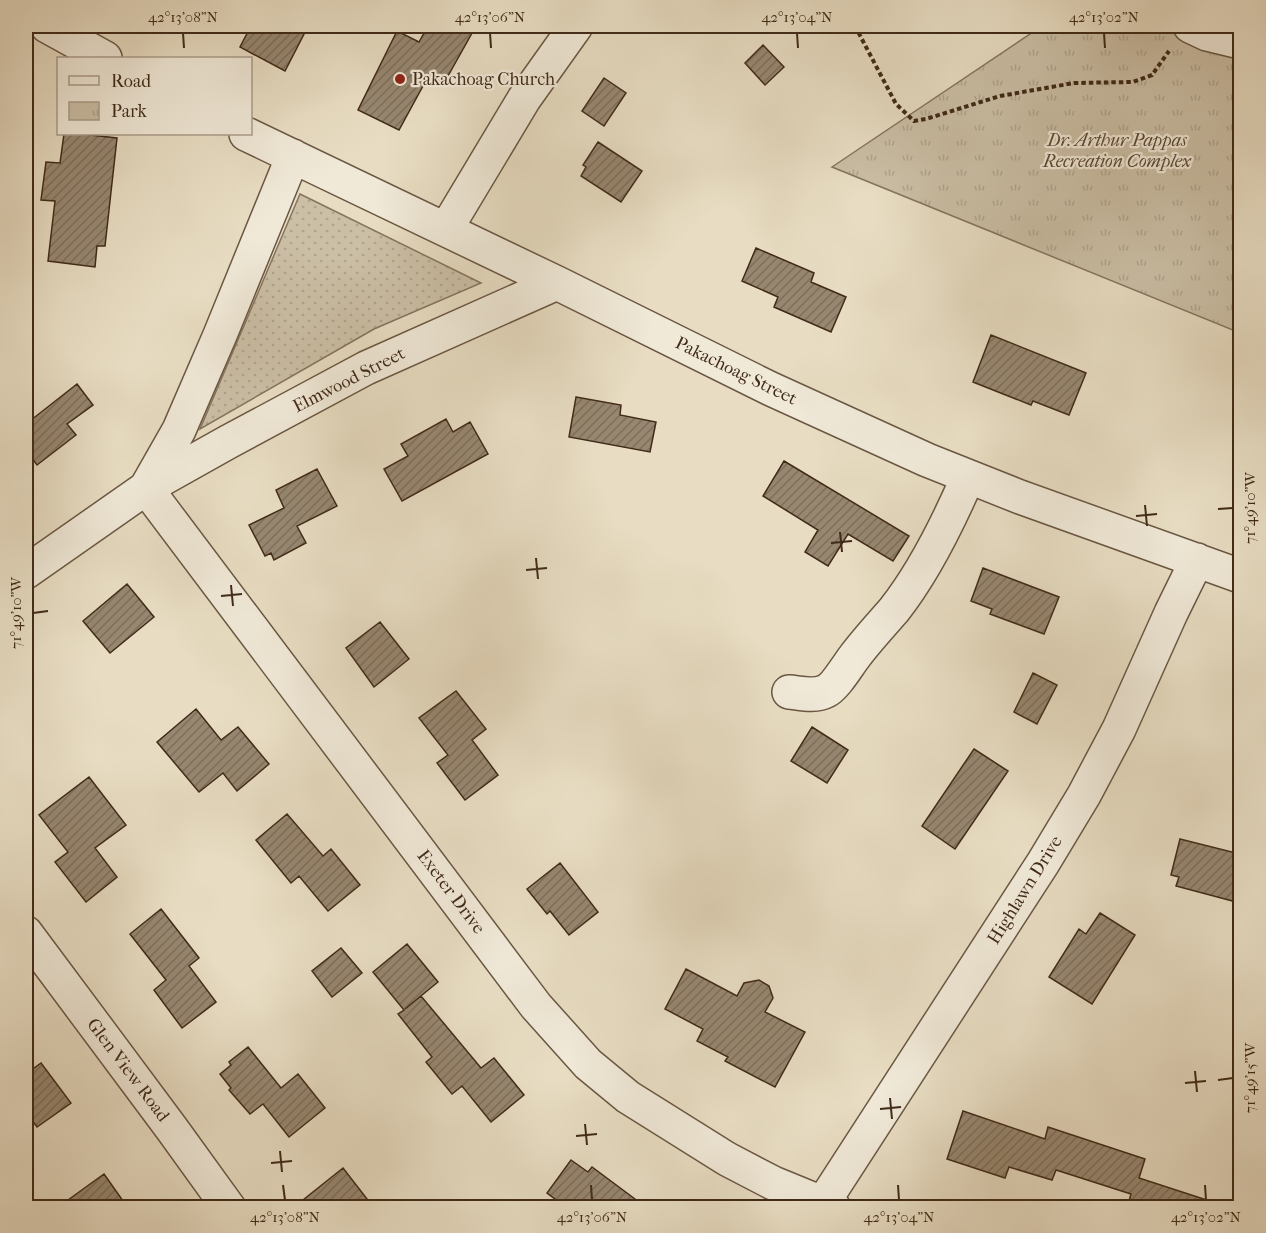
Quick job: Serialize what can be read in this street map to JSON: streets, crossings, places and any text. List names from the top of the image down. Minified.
{"streets":{"street":["Pakachoag Street","Elmwood Street","Highlawn Drive","Exeter Drive","Glen View Road"]},"crossings":[["Pakachoag Street","Elmwood Street"],["Pakachoag Street","Highlawn Drive"],["Elmwood Street","Exeter Drive"],["Highlawn Drive","Exeter Drive"]],"parks":["Dr. Arthur Pappas Recreation Complex"],"places":["Pakachoag Church"],"legend":["Road","Park"],"coordinates":["42°13'08\"N","42°13'06\"N","42°13'04\"N","42°13'02\"N","71°49'10\"W","71°49'15\"W"]}
